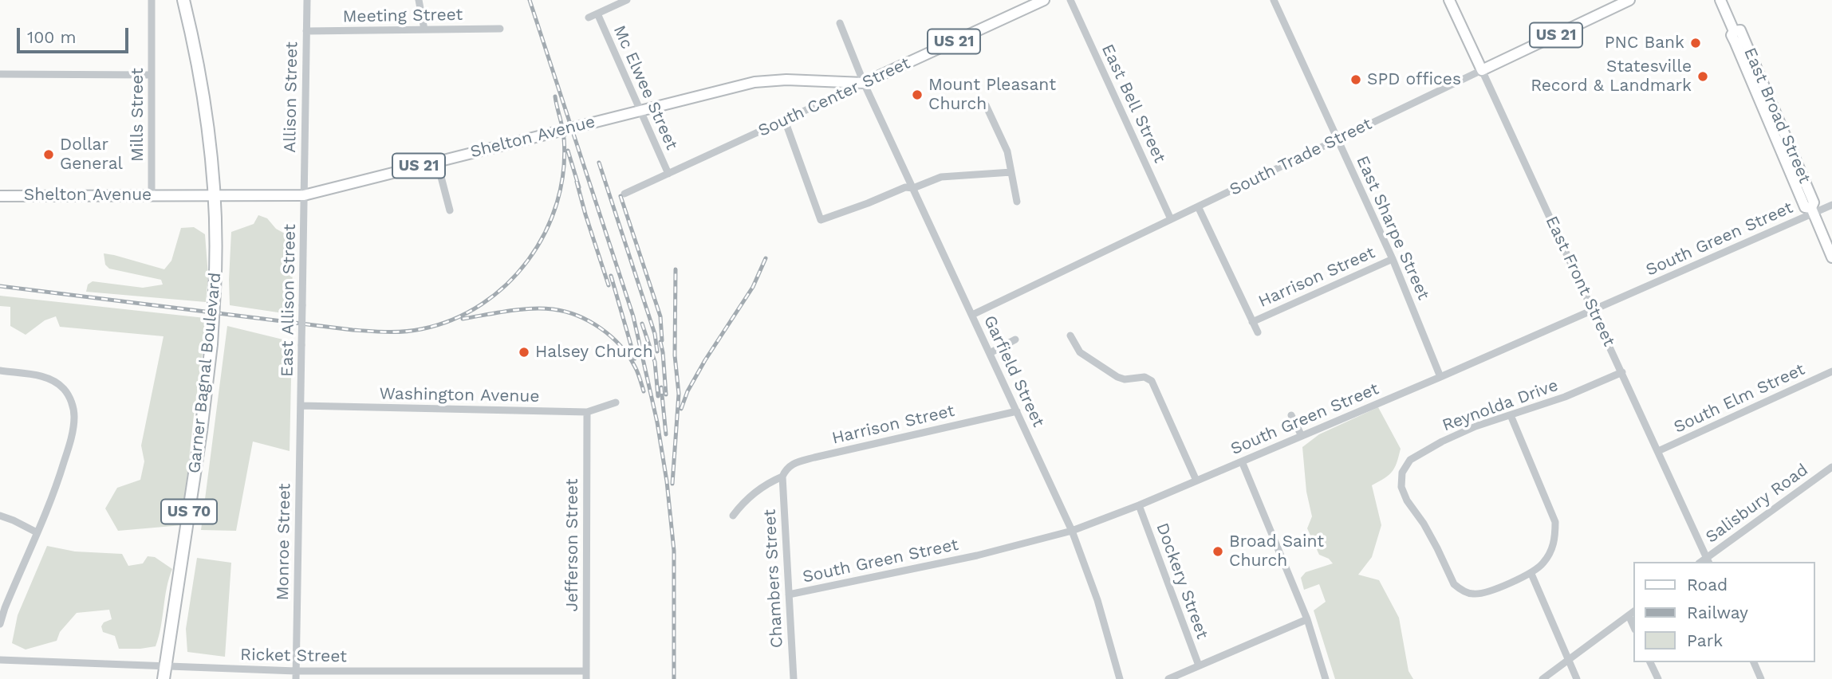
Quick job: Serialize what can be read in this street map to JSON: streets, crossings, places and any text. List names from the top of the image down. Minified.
{"streets":{"highway":["Garner Bagnal Boulevard","US 70"],"main road":["US 21","South Center Street","East Broad Street","Shelton Avenue","South Trade Street","East Front Street"],"street":["Meeting Street","Mc Elwee Street","Allison Street","East Bell Street","Mills Street","East Sharpe Street","South Green Street","Harrison Street","East Allison Street","Garfield Street","Washington Avenue","South Elm Street","Reynolda Drive","Salisbury Road","Monroe Street","Jefferson Street","Chambers Street","Dockery Street","Ricket Street"]},"crossings":[["Meeting Street","Allison Street"],["Mc Elwee Street","South Center Street"],["Mc Elwee Street","Shelton Avenue"],["Allison Street","Shelton Avenue"],["Allison Street","East Allison Street"],["South Center Street","Shelton Avenue"],["South Center Street","Garfield Street"],["East Bell Street","South Trade Street"],["Mills Street","Shelton Avenue"],["East Broad Street","South Green Street"],["Shelton Avenue","East Allison Street"],["Shelton Avenue","Garfield Street"],["Shelton Avenue","Garner Bagnal Boulevard"],["South Trade Street","East Sharpe Street"],["South Trade Street","East Front Street"],["South Trade Street","Garfield Street"],["East Sharpe Street","South Green Street"],["East Sharpe Street","Harrison Street"],["South Green Street","East Front Street"],["South Green Street","Garfield Street"],["South Green Street","Chambers Street"],["South Green Street","Dockery Street"],["Harrison Street","Garfield Street"],["Harrison Street","Chambers Street"],["East Front Street","South Elm Street"],["East Front Street","Reynolda Drive"],["East Front Street","Salisbury Road"],["East Allison Street","Washington Avenue"],["East Allison Street","Monroe Street"],["Garner Bagnal Boulevard","Ricket Street"],["Washington Avenue","Monroe Street"],["Washington Avenue","Jefferson Street"],["Monroe Street","Ricket Street"],["Jefferson Street","Ricket Street"]],"places":["PNC Bank","Statesville Record & Landmark","SPD offices","Mount Pleasant Church","Dollar General","Halsey Church","Broad Saint Church"],"legend":["Road","Railway","Park"],"scale_bar":"100 m"}
